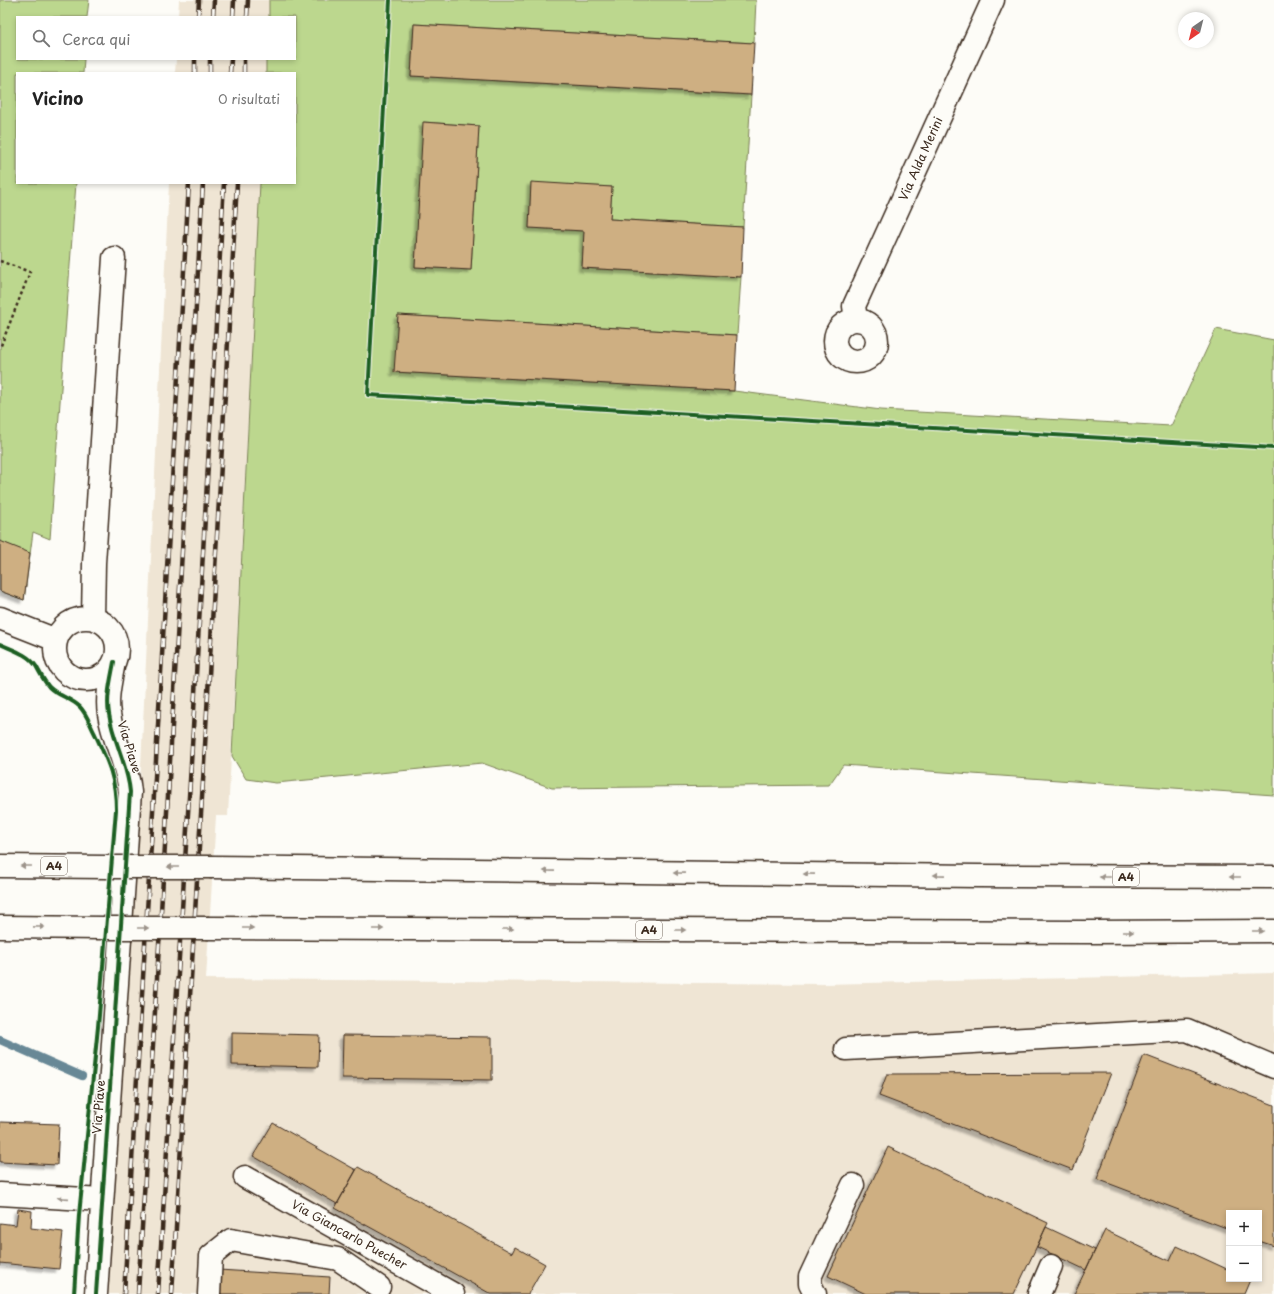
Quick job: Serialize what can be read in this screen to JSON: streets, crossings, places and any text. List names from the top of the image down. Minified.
{"streets":{"main road":["Via Alda Merini","Via Piave","A4","Via Giancarlo Puecher"]},"north":"bottom left","page":{"search":"Cerca qui","heading":["Vicino","0 risultati"],"map_buttons":["+","−"]}}
